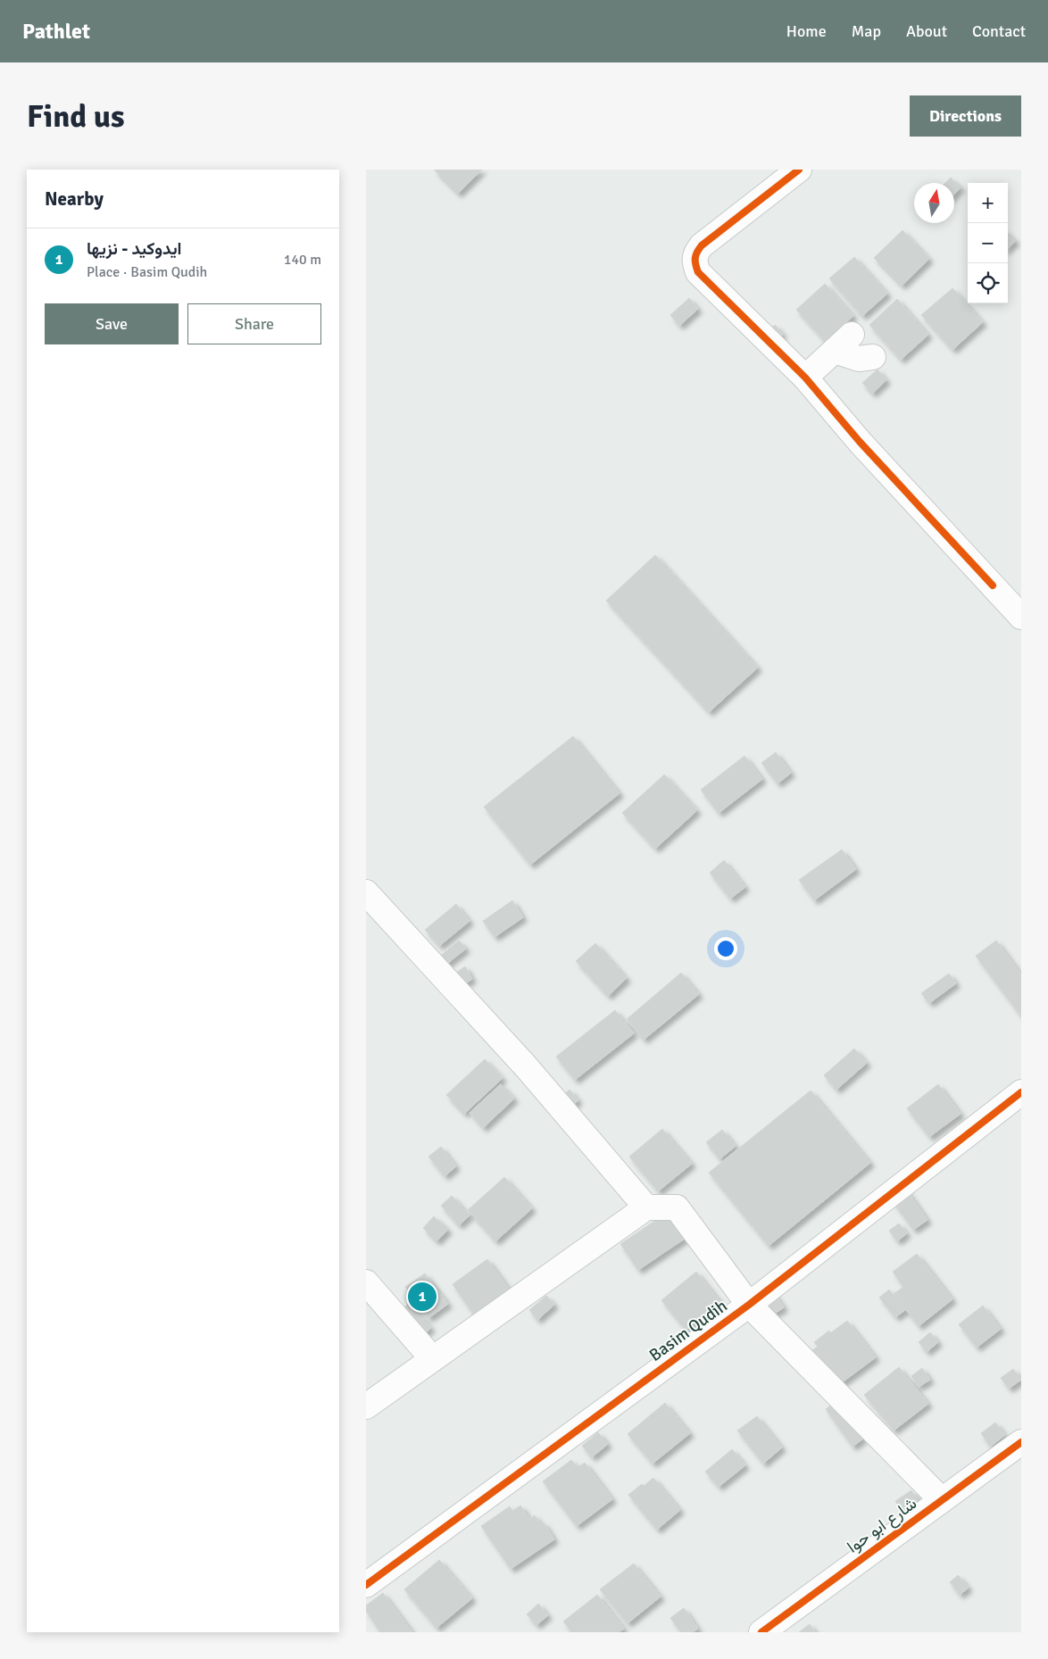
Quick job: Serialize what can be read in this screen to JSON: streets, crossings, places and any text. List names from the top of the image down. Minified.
{"streets":{"street":["Basim Qudih","شارع ابو حوا"]},"north":"top","page":{"header":"Pathlet","nav":["Home","Map","About","Contact"],"buttons":["Directions",["Save","Share"]],"title":"Find us","heading":"Nearby","map_buttons":["+","−"],"list":[{"mark":"1","name":"ايدوكيد - نزيها","note":"Place · Basim Qudih","value":"140 m"}],"pins":"1"}}
